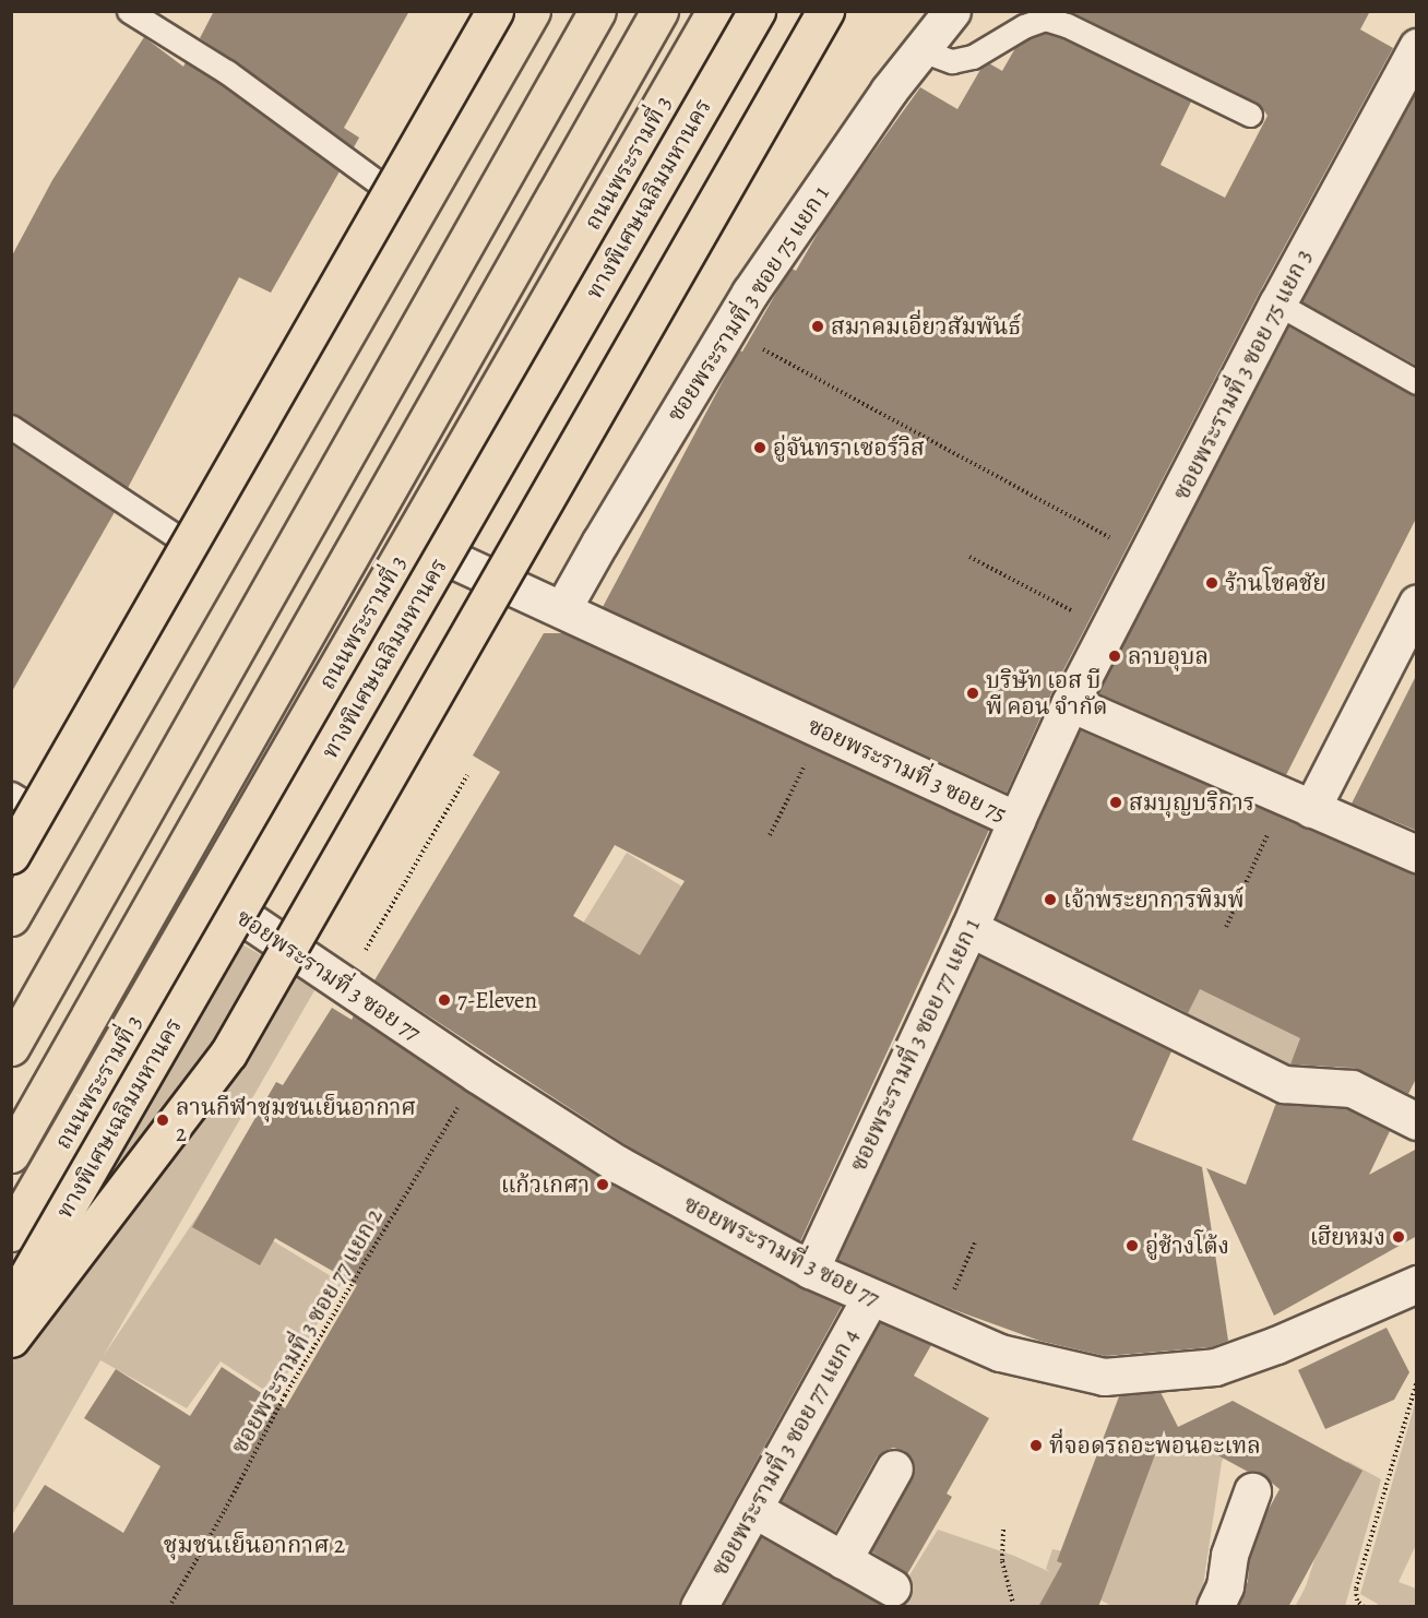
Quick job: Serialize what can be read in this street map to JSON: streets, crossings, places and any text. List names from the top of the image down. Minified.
{"streets":{"main road":["ถนนพระรามที่ 3","ทางพิเศษเฉลิมมหานคร"],"street":["ซอยพระรามที่ 3 ซอย 75 แยก 1","ซอยพระรามที่ 3 ซอย 75 แยก 3","ซอยพระรามที่ 3 ซอย 75","ซอยพระรามที่ 3 ซอย 77","ซอยพระรามที่ 3 ซอย 77 แยก 1","ซอยพระรามที่ 3 ซอย 77 แยก 4"],"path":["ซอยพระรามที่ 3 ซอย 77 แยก 2"]},"crossings":[["ถนนพระรามที่ 3","ซอยพระรามที่ 3 ซอย 75"],["ถนนพระรามที่ 3","ซอยพระรามที่ 3 ซอย 77"],["ซอยพระรามที่ 3 ซอย 75 แยก 1","ซอยพระรามที่ 3 ซอย 75"],["ซอยพระรามที่ 3 ซอย 75 แยก 3","ซอยพระรามที่ 3 ซอย 75"],["ซอยพระรามที่ 3 ซอย 75","ซอยพระรามที่ 3 ซอย 77 แยก 1"],["ซอยพระรามที่ 3 ซอย 77","ซอยพระรามที่ 3 ซอย 77 แยก 1"],["ซอยพระรามที่ 3 ซอย 77","ซอยพระรามที่ 3 ซอย 77 แยก 2"],["ซอยพระรามที่ 3 ซอย 77","ซอยพระรามที่ 3 ซอย 77 แยก 4"]],"districts":["ชุมชนเย็นอากาศ 2"],"places":["สมาคมเอี่ยวสัมพันธ์","อู่จันทราเซอร์วิส","ร้านโชคชัย","ลาบอุบล","บริษัท เอส บี พี คอน จำกัด","สมบุญบริการ","เจ้าพระยาการพิมพ์","7-Eleven","ลานกีฬาชุมชนเย็นอากาศ 2","แก้วเกศา","เฮียหมง","อู่ช้างโต้ง","ที่จอดรถอะพอนอะเทล"]}
